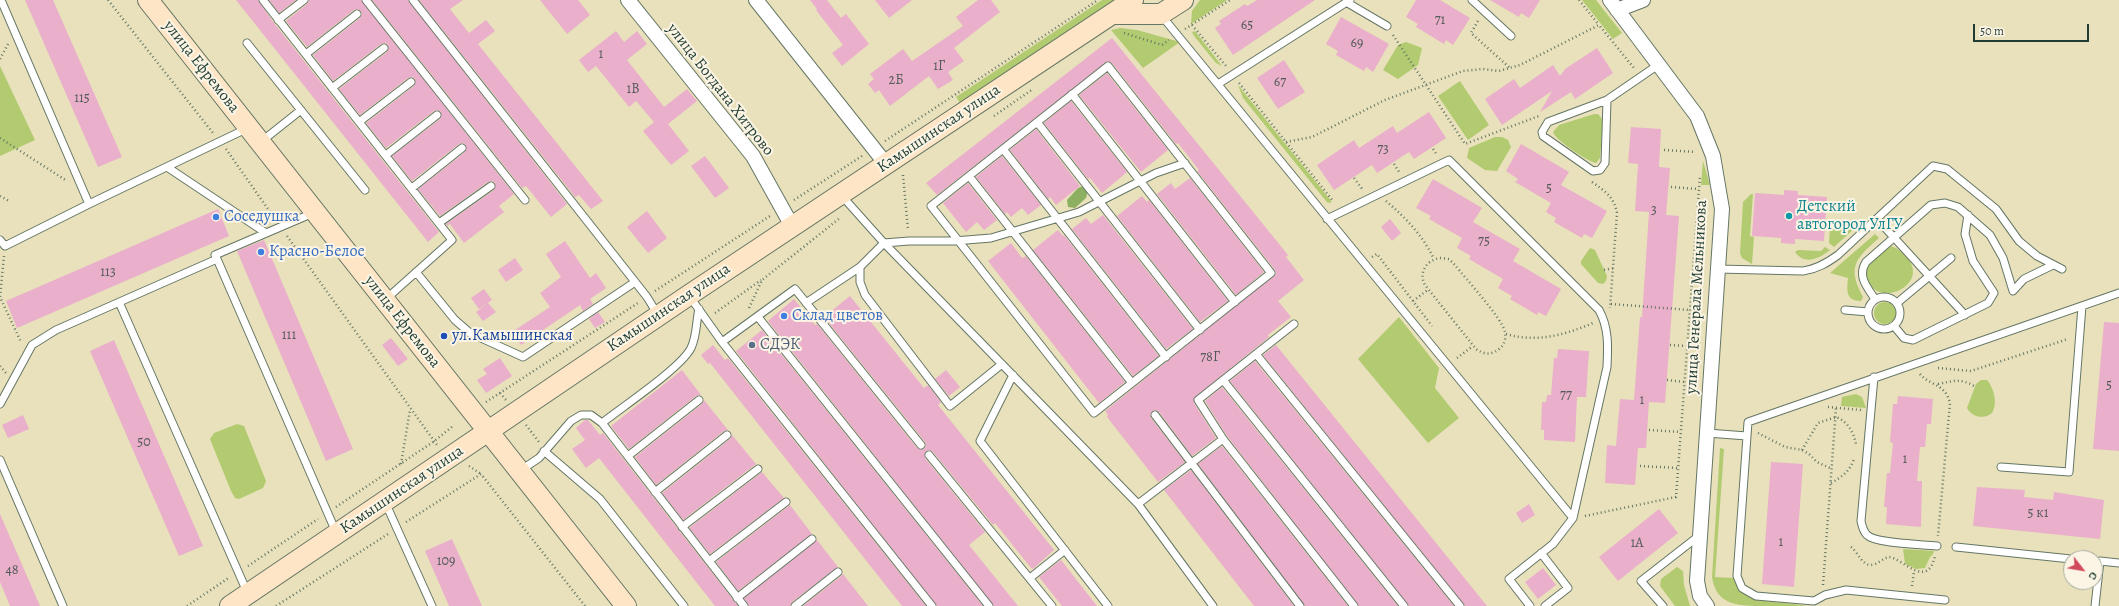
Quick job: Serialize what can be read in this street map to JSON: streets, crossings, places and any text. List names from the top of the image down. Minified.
{"streets":{"street":["улица Ефремова","улица Богдана Хитрово","Камышинская улица","улица Генерала Мельникова"]},"crossings":[["улица Ефремова","Камышинская улица"],["улица Богдана Хитрово","Камышинская улица"]],"places":["Детский автогород УлГУ","Соседушка","Красно-Белое","Склад цветов","ул.Камышинская","СДЭК"],"house_numbers":["71","65","69","1","1Г","2Б","67","1В","115","73","5","3","75","113","111","78Г","5","77","1","50","1","5 к1","1","1А","109","48"],"scale_bar":"50 m","north":"bottom right"}
